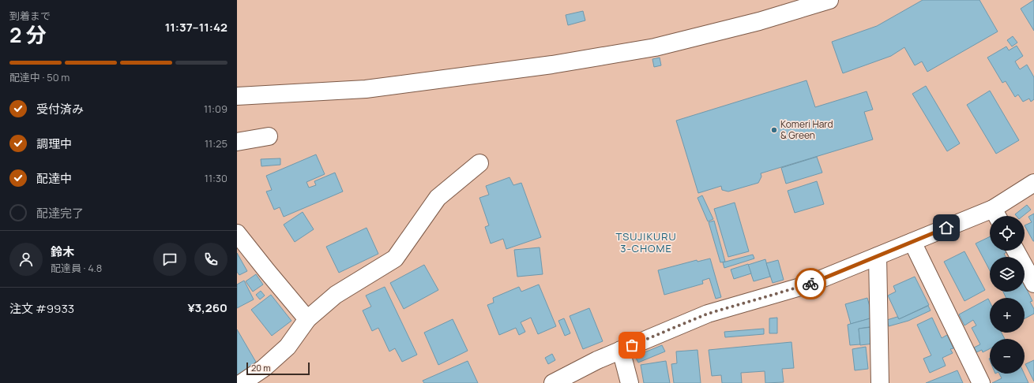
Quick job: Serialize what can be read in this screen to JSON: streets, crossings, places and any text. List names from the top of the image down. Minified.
{"districts":["TSUJIKURU 3-CHOME"],"places":["Komeri Hard & Green"],"scale_bar":"20 m","page":{"heading":["2 分","到着まで","11:37–11:42"],"panel":["鈴木","配達員 · 4.8","注文 #9933","¥3,260"],"bar":"配達中 · 50 m","list":[["受付済み","11:09"],["調理中","11:25"],["配達中","11:30"],"配達完了"],"map_buttons":["+","−"],"scale":"20 m"}}
